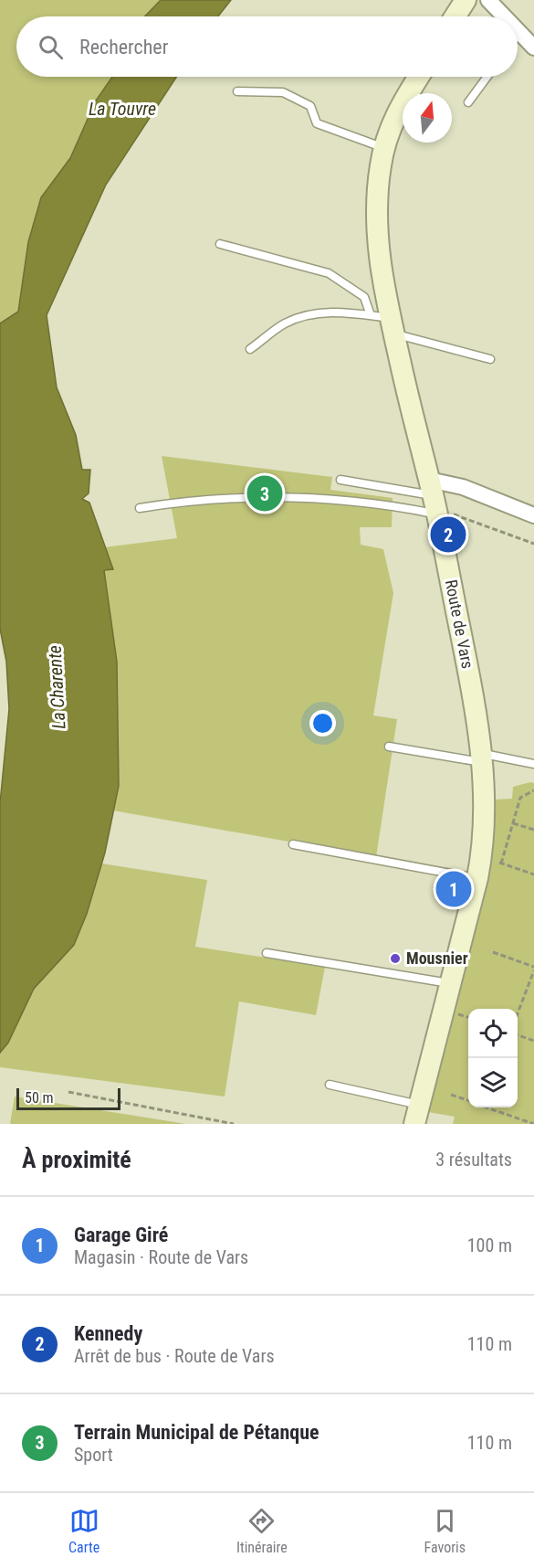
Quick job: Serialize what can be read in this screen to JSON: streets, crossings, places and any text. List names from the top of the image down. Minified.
{"streets":{"main road":["Route de Vars"]},"water":["La Touvre","La Charente"],"places":["Mousnier"],"scale_bar":"50 m","north":"top","page":{"search":"Rechercher","pins":["3","2","1"],"scale":"50 m","heading":["À proximité","3 résultats"],"list":[{"mark":"1","name":"Garage Giré","note":"Magasin · Route de Vars","value":"100 m"},{"mark":"2","name":"Kennedy","note":"Arrêt de bus · Route de Vars","value":"110 m"},{"mark":"3","name":"Terrain Municipal de Pétanque","note":"Sport","value":"110 m"}],"nav":["Carte","Itinéraire","Favoris"]}}
